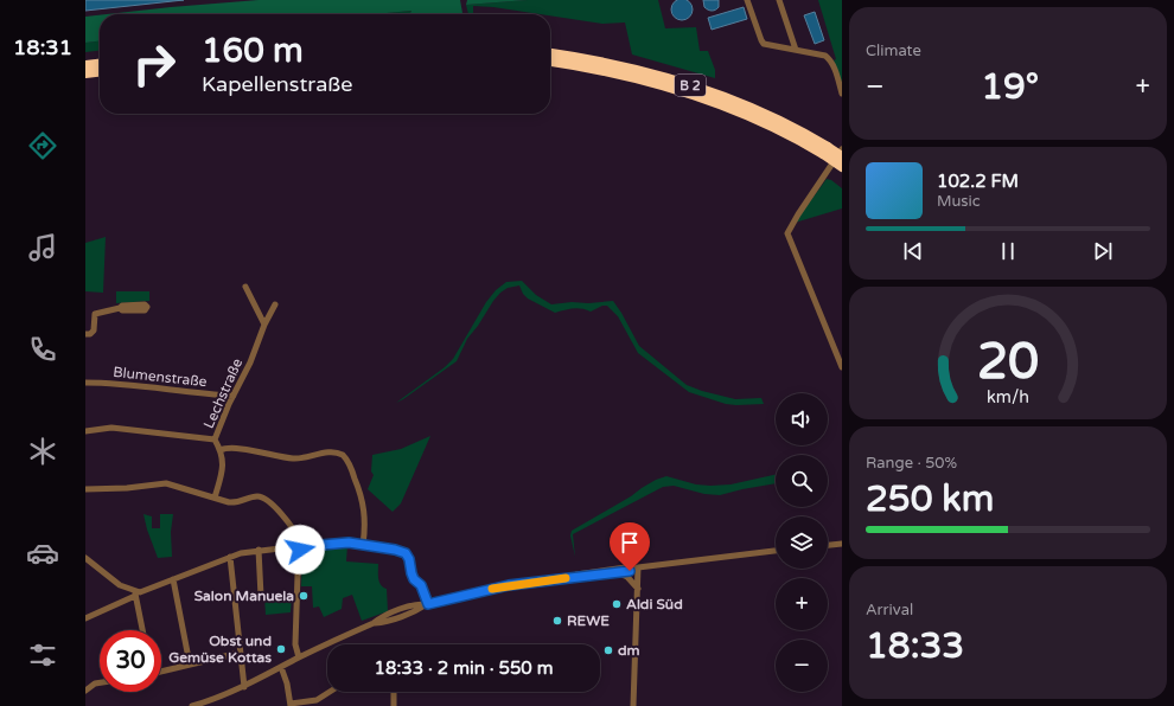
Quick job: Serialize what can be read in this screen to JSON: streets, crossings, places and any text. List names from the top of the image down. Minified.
{"streets":{"highway":["B 2"],"street":["Blumenstraße","Lechstraße"]},"crossings":[["Blumenstraße","Lechstraße"]],"places":["Salon Manuela","Aldi Süd","REWE","Obst und Gemüse Kottas","dm"],"page":{"tabs":"18:31","tile":["Climate",["Range · 50%","250 km"],["Arrival","18:33"]],"turn":["160 m","Kapellenstraße"],"heat":["−","19°","+"],"song":["102.2 FM","Music"],"map_buttons":["+","−"],"limit":"30","trip":"18:33 · 2 min · 550 m","gauge":["20","km/h"]}}
